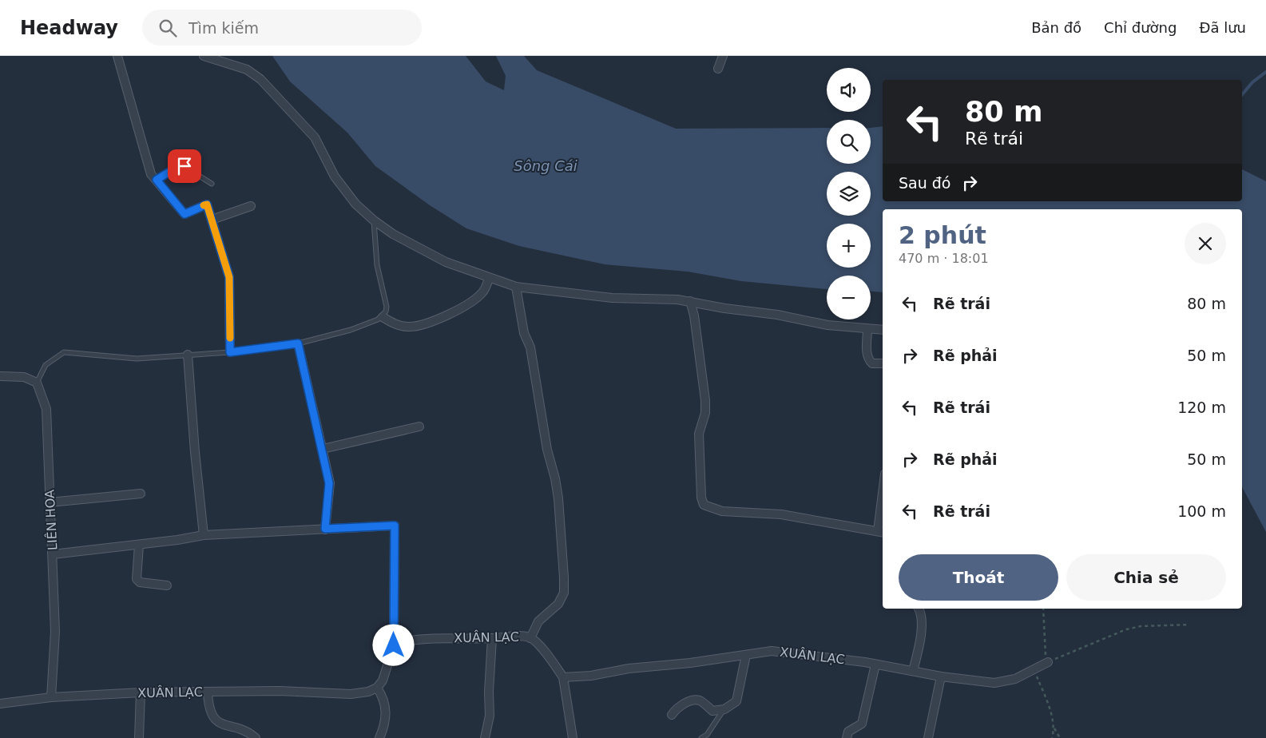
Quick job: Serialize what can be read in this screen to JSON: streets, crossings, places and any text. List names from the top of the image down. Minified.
{"streets":{"street":["LIÊN HOA","XUÂN LẠC"]},"crossings":[["LIÊN HOA","XUÂN LẠC"]],"water":["Sông Cái"],"page":{"header":"Headway","search":"Tìm kiếm","nav":["Bản đồ","Chỉ đường","Đã lưu"],"map_buttons":["+","−"],"turn":["80 m","Rẽ trái"],"then":"Sau đó","heading":["2 phút","470 m · 18:01"],"list":[{"name":"Rẽ trái","value":"80 m"},{"name":"Rẽ phải","value":"50 m"},{"name":"Rẽ trái","value":"120 m"},{"name":"Rẽ phải","value":"50 m"},{"name":"Rẽ trái","value":"100 m"}],"buttons":["Thoát","Chia sẻ"]}}
